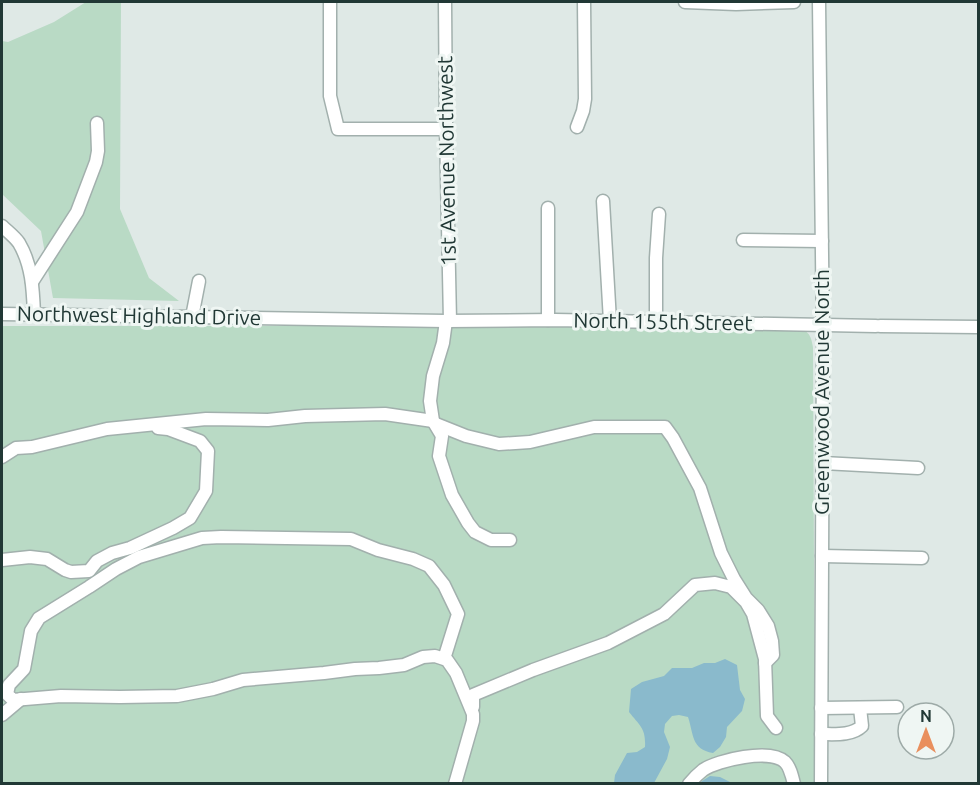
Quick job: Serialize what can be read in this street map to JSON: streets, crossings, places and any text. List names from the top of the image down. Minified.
{"streets":{"street":["1st Avenue Northwest","Northwest Highland Drive","North 155th Street","Greenwood Avenue North"]},"crossings":[["1st Avenue Northwest","Northwest Highland Drive"],["1st Avenue Northwest","North 155th Street"],["Northwest Highland Drive","North 155th Street"],["North 155th Street","Greenwood Avenue North"]],"north":"top"}
